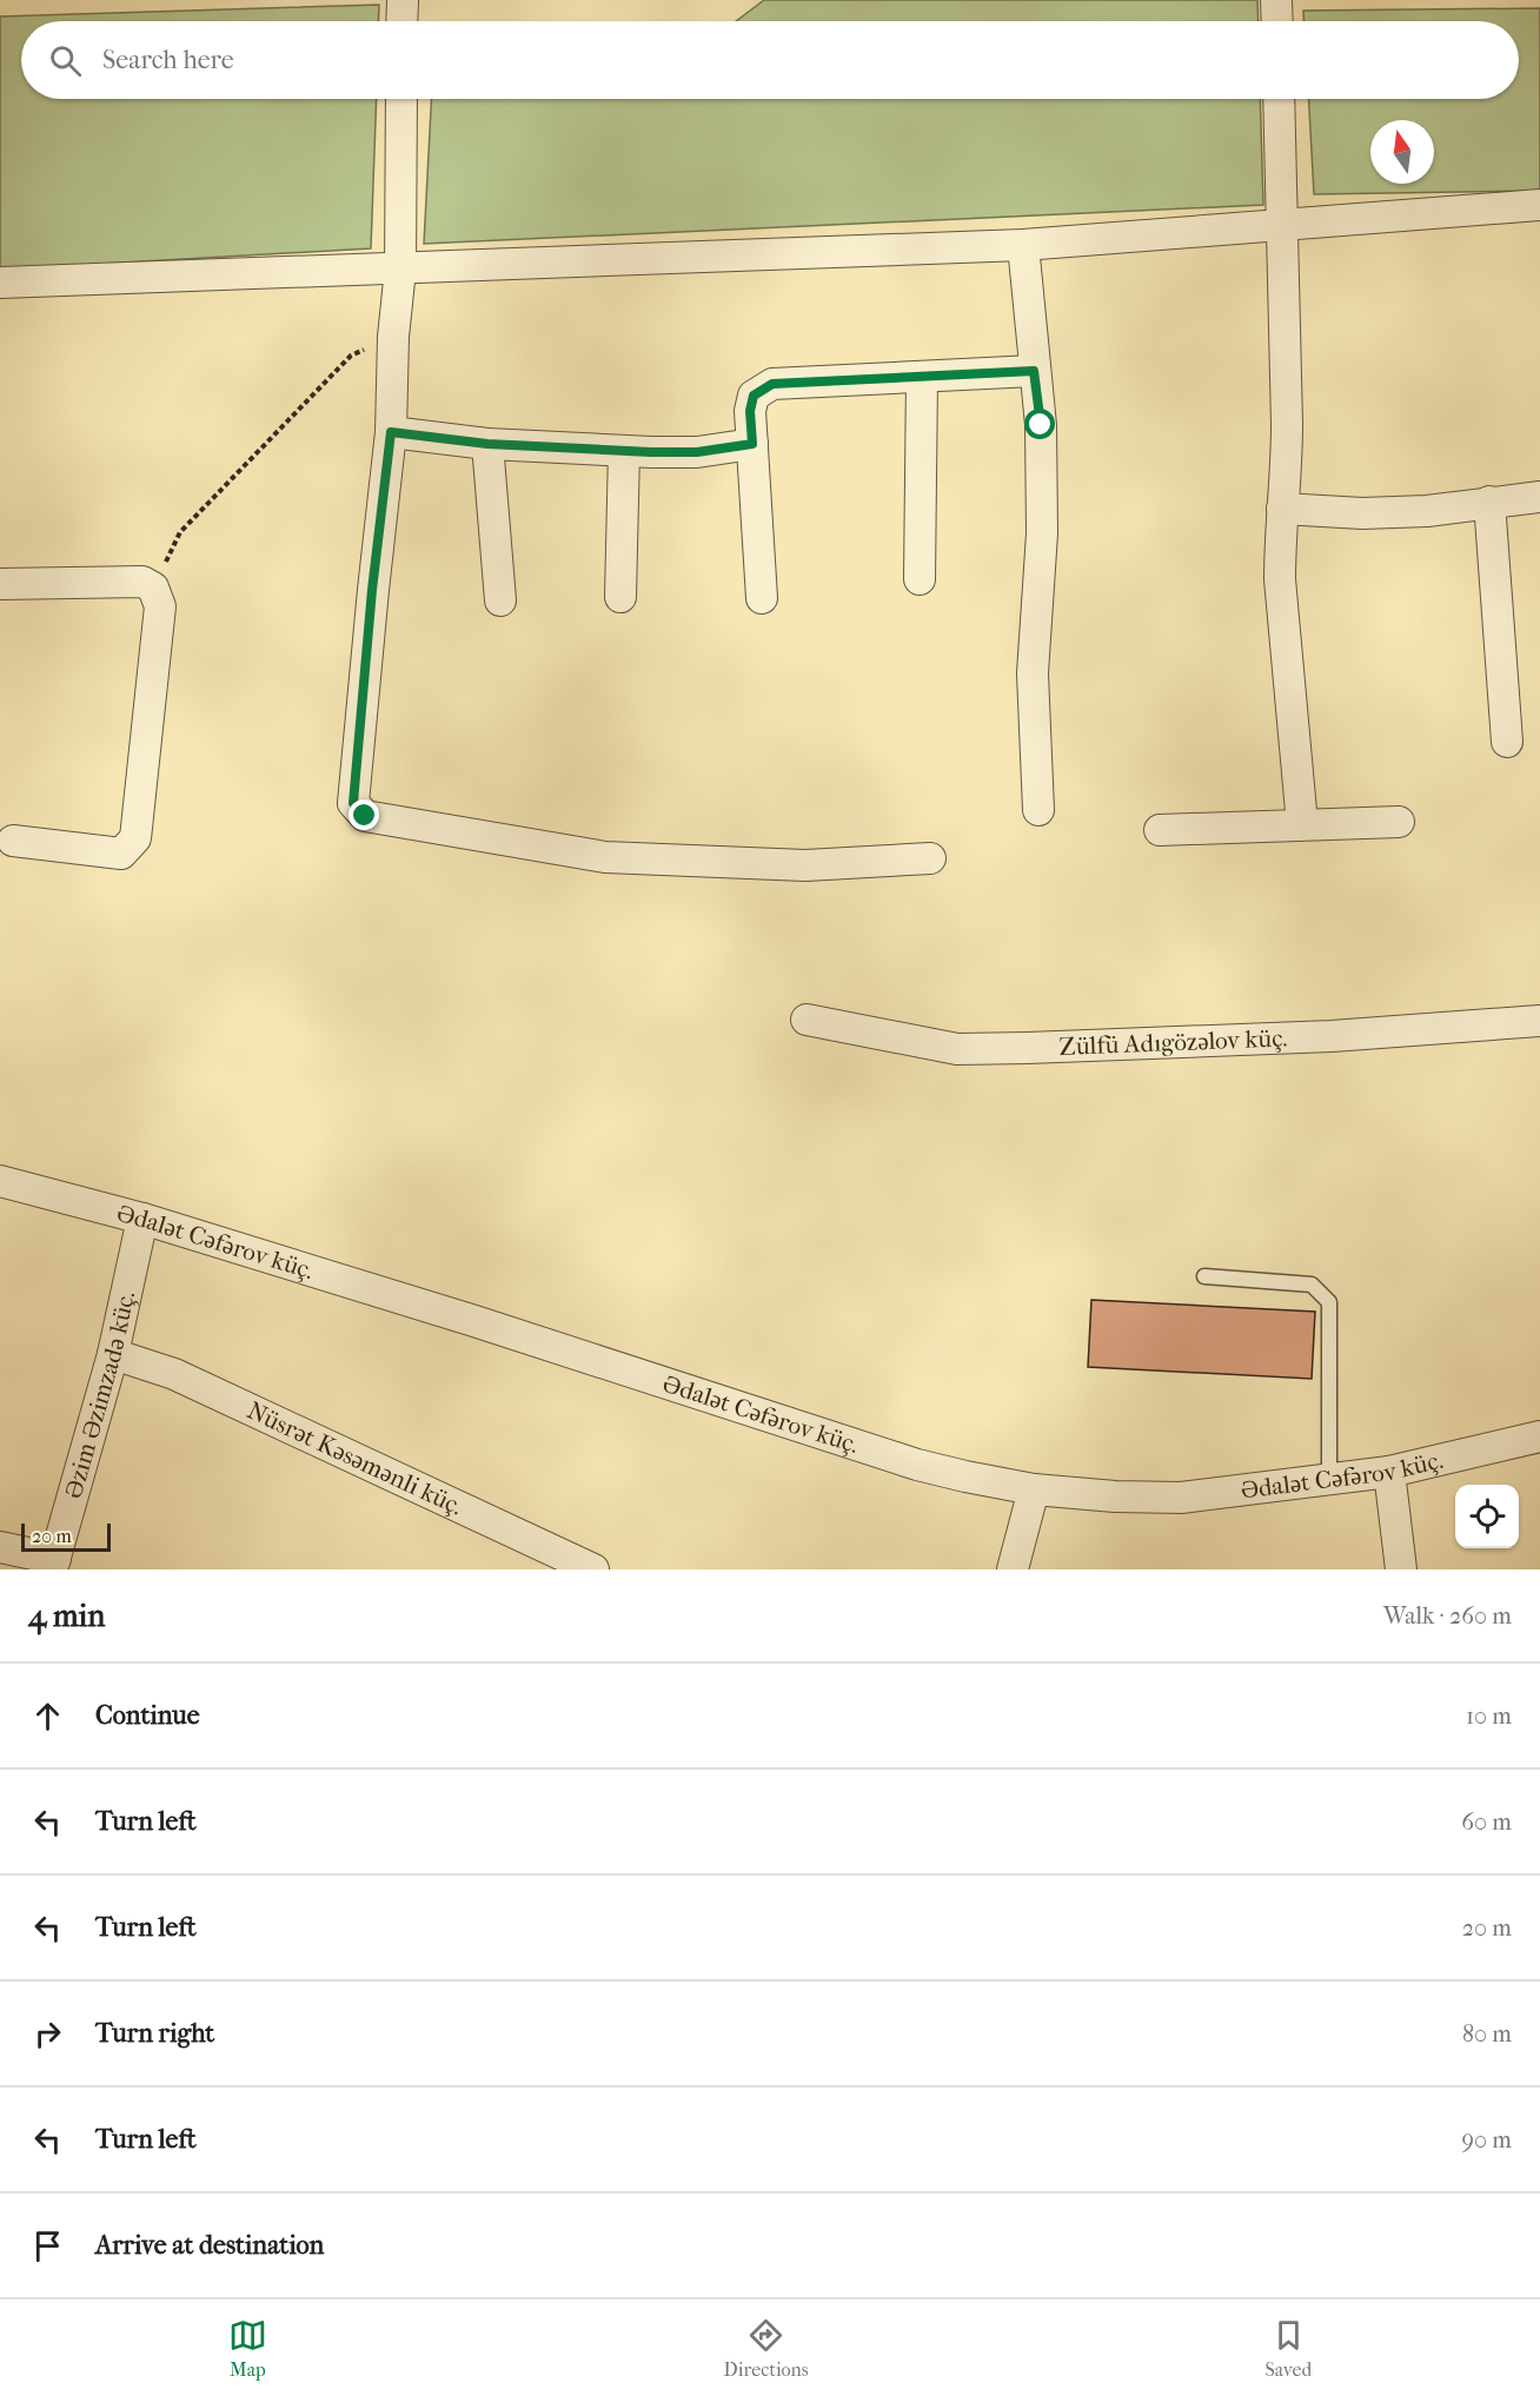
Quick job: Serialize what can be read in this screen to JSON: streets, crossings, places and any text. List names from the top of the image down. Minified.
{"streets":{"street":["Zülfü Adıgözəlov küç.","Ədalət Cəfərov küç.","Əzim Əzimzadə küç.","Nüsrət Kəsəmənli küç."]},"crossings":[["Ədalət Cəfərov küç.","Əzim Əzimzadə küç."],["Əzim Əzimzadə küç.","Nüsrət Kəsəmənli küç."]],"scale_bar":"20 m","north":"top","page":{"search":"Search here","scale":"20 m","heading":["4 min","Walk · 260 m"],"list":[["Continue","10 m"],["Turn left","60 m"],["Turn left","20 m"],["Turn right","80 m"],["Turn left","90 m"],"Arrive at destination"],"nav":["Map","Directions","Saved"]}}
